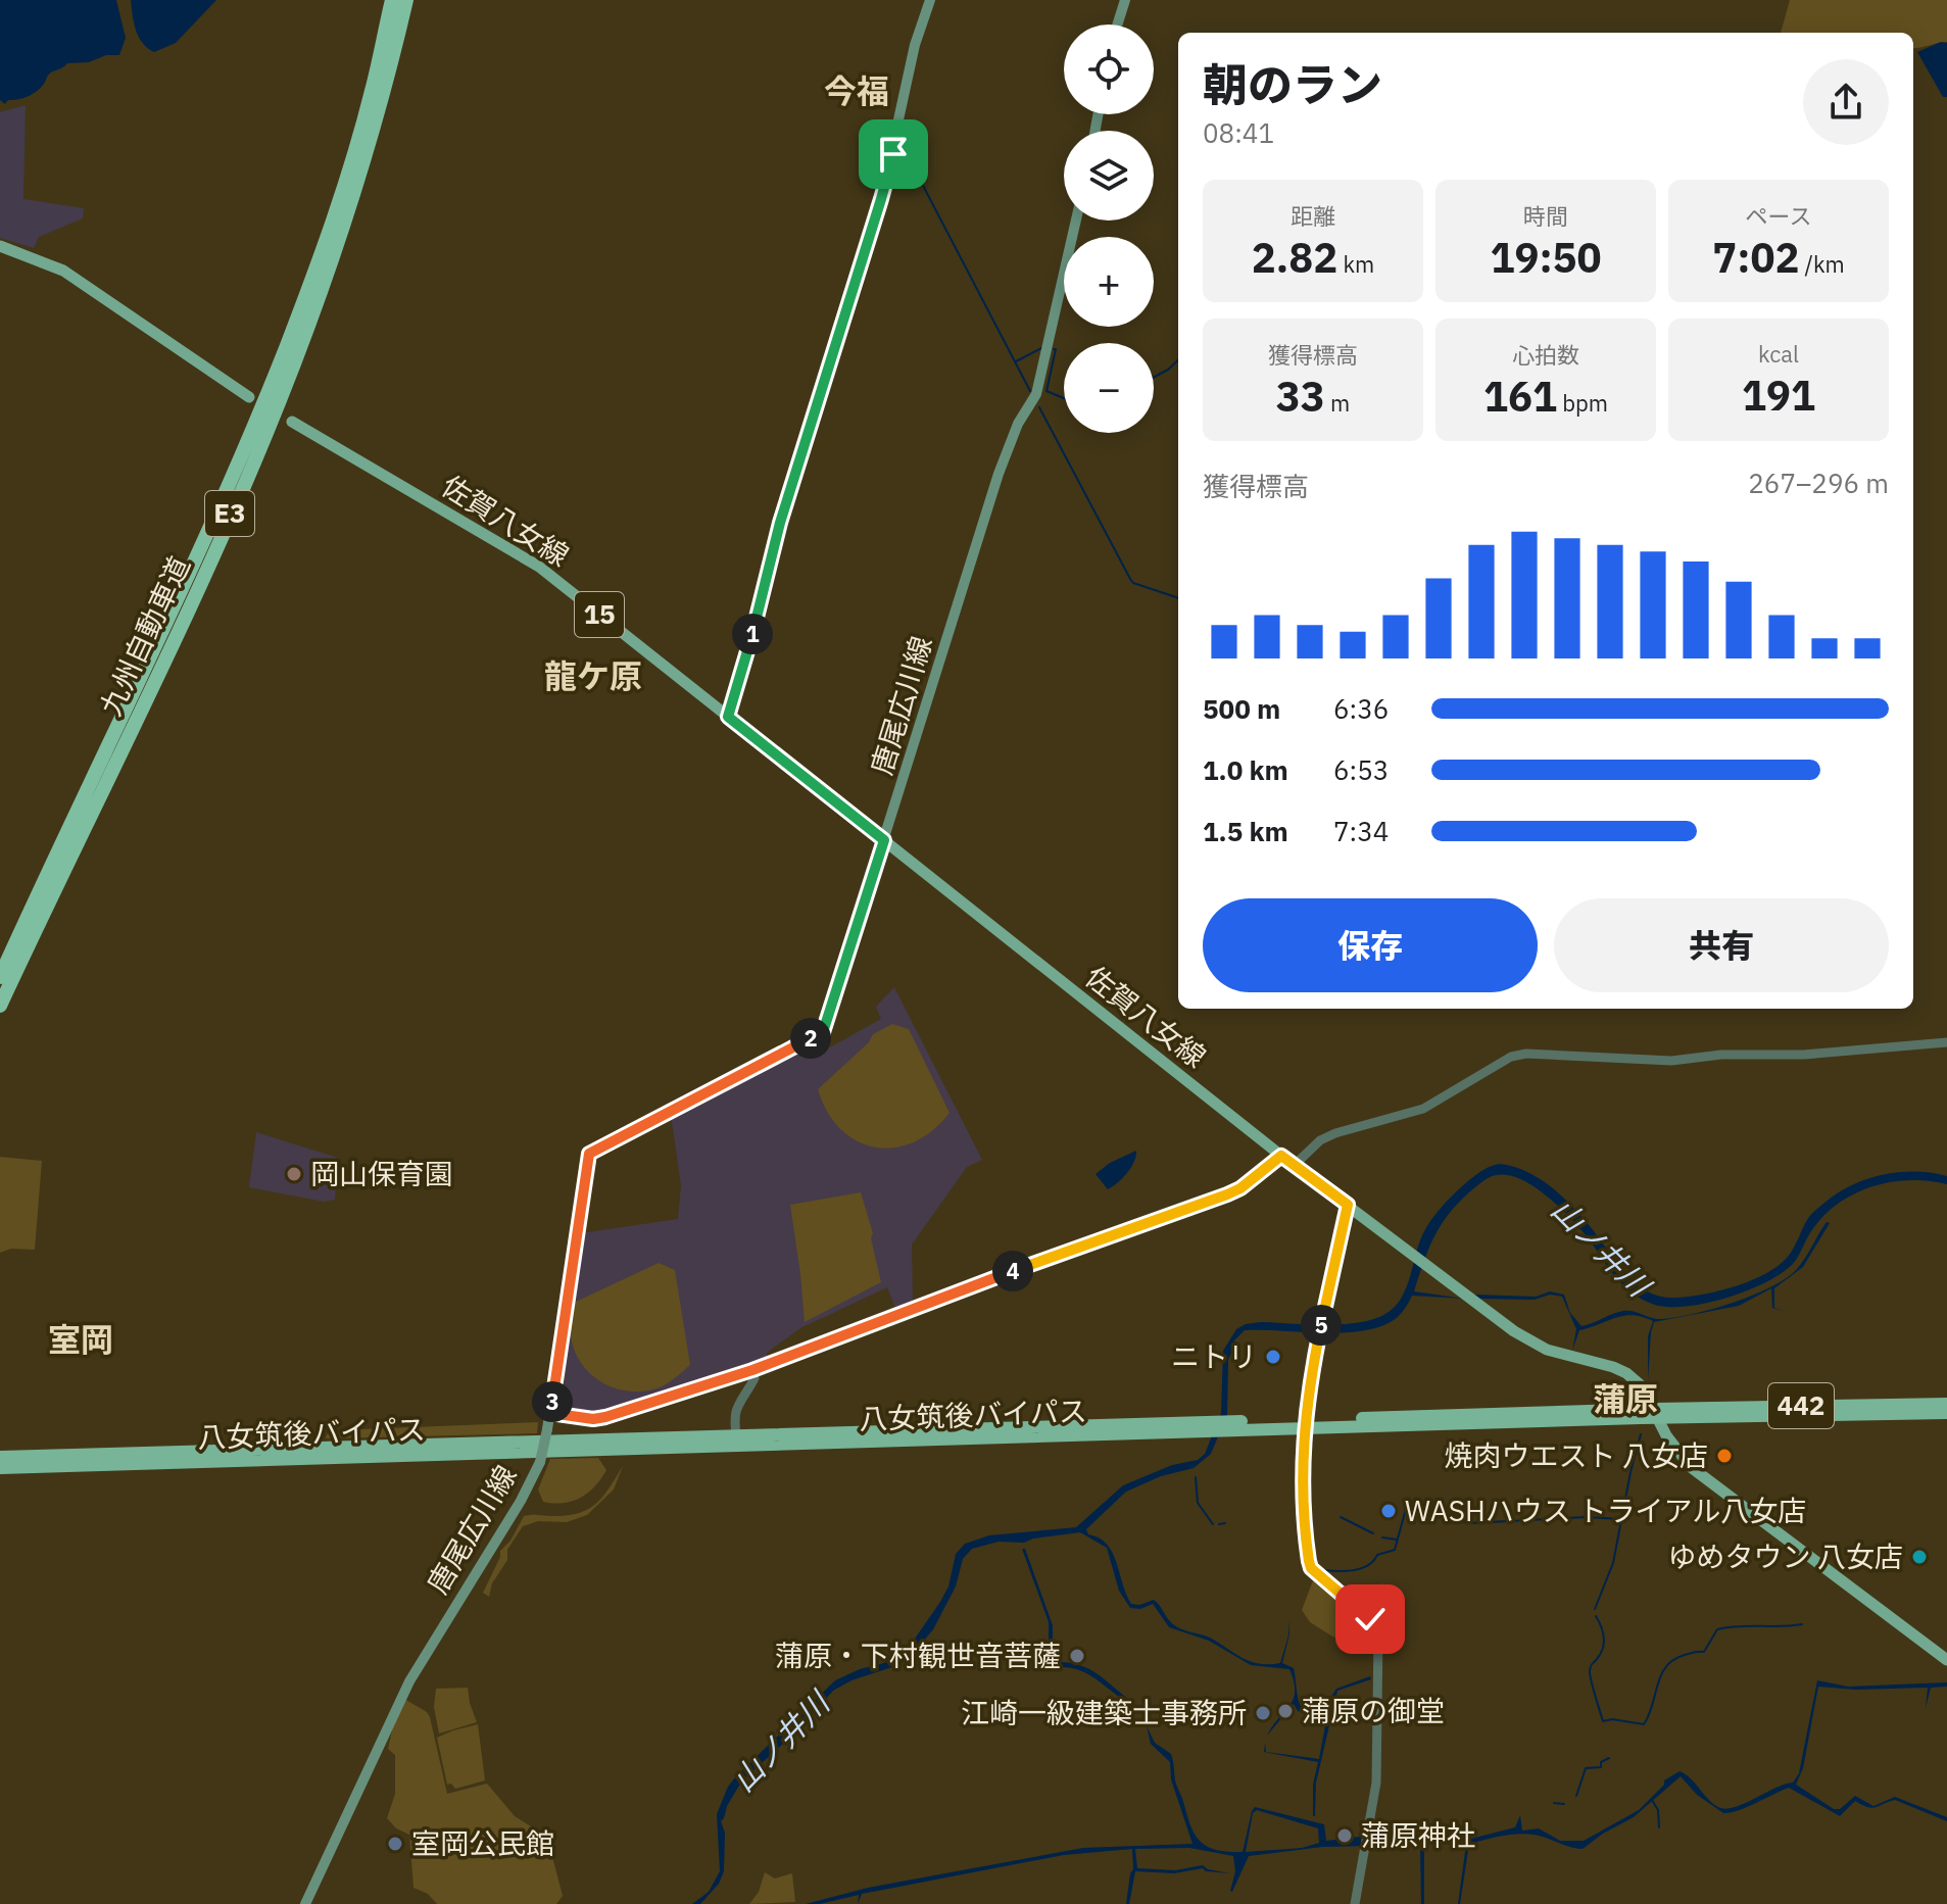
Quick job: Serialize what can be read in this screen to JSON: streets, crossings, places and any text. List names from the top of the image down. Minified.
{"streets":{"highway":["E3","九州自動車道","442","八女筑後バイパス"],"main road":["佐賀八女線","15","唐尾広川線"]},"crossings":[["佐賀八女線","唐尾広川線"],["佐賀八女線","八女筑後バイパス"]],"districts":["今福","龍ケ原","室岡","蒲原"],"water":["山ノ井川"],"places":["岡山保育園","ニトリ","焼肉ウエスト 八女店","WASHハウス トライアル八女店","ゆめタウン 八女店","蒲原・下村観世音菩薩","蒲原の御堂","江崎一級建築士事務所","蒲原神社","室岡公民館"],"page":{"map_buttons":["+","−"],"heading":["朝のラン","08:41"],"stats":[["距離","2.82 km"],["時間","19:50"],["ペース","7:02 /km"],["獲得標高","33 m"],["心拍数","161 bpm"],["kcal","191"]],"chart":["獲得標高","267–296 m"],"pins":["1","2","4","5","3"],"list":[{"name":"500 m","note":"6:36"},{"name":"1.0 km","note":"6:53"},{"name":"1.5 km","note":"7:34"}],"buttons":["保存","共有"]}}
